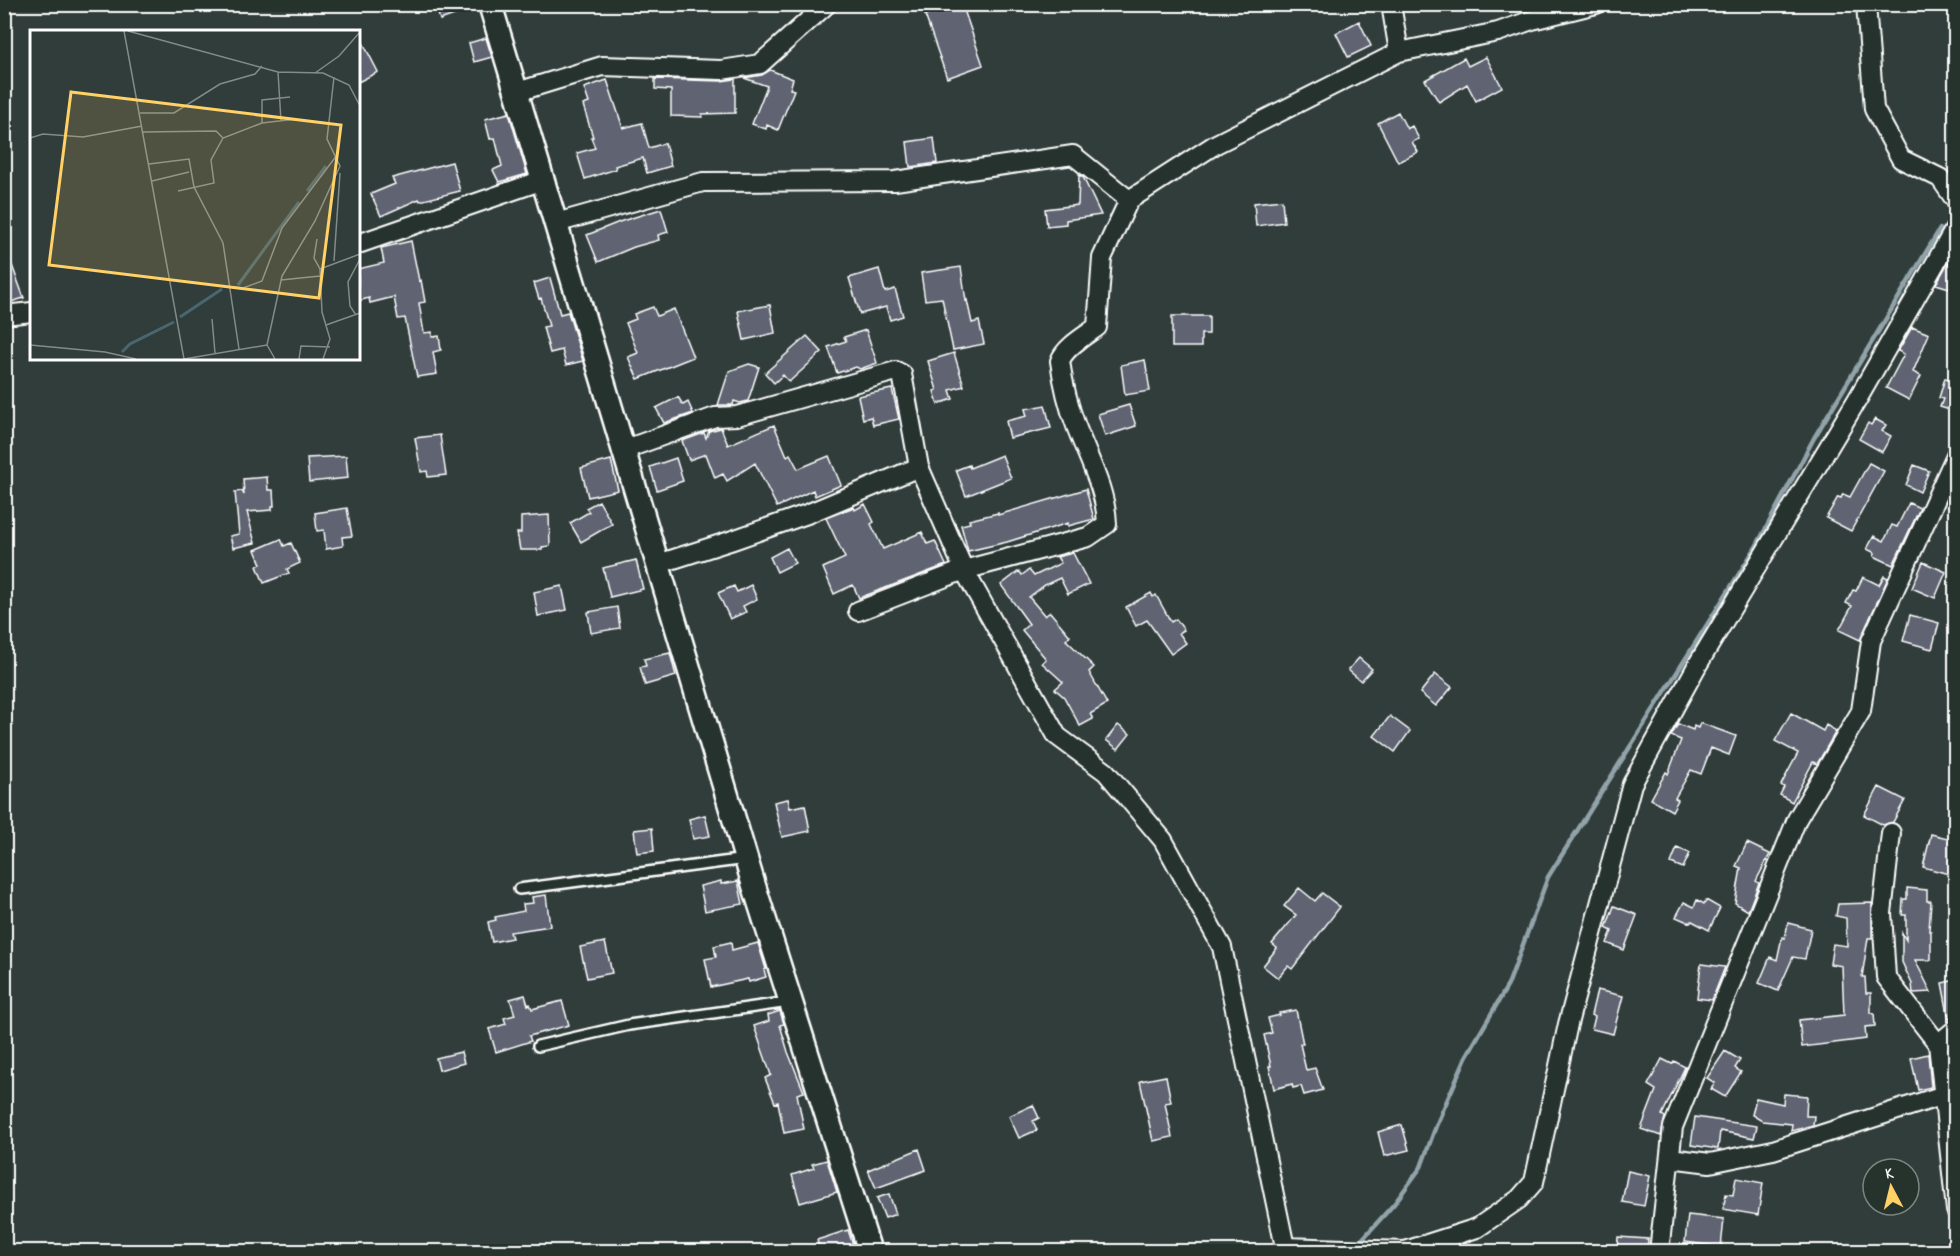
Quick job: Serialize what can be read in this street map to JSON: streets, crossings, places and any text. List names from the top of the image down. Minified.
{"north":"top"}
